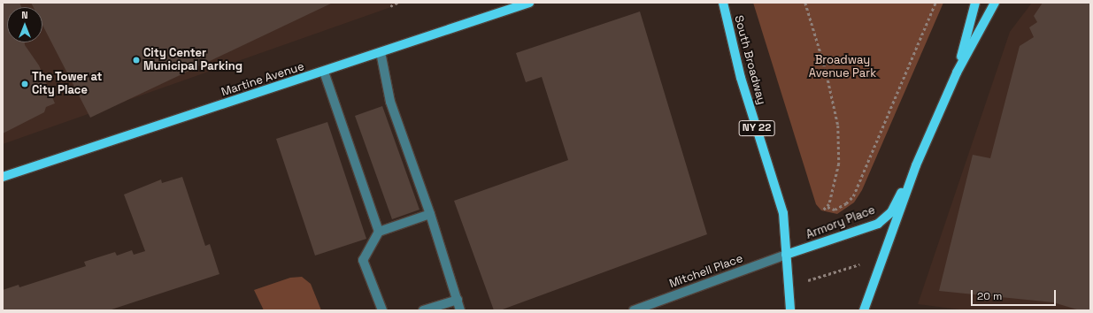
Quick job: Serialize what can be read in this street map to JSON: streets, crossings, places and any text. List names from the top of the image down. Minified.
{"streets":{"main road":["South Broadway","Martine Avenue","NY 22","Armory Place"],"street":["Mitchell Place"]},"crossings":[["South Broadway","Armory Place"],["South Broadway","Mitchell Place"],["Armory Place","Mitchell Place"]],"parks":["Broadway Avenue Park"],"places":["City Center Municipal Parking","The Tower at City Place"],"scale_bar":"20 m","north":"top"}
